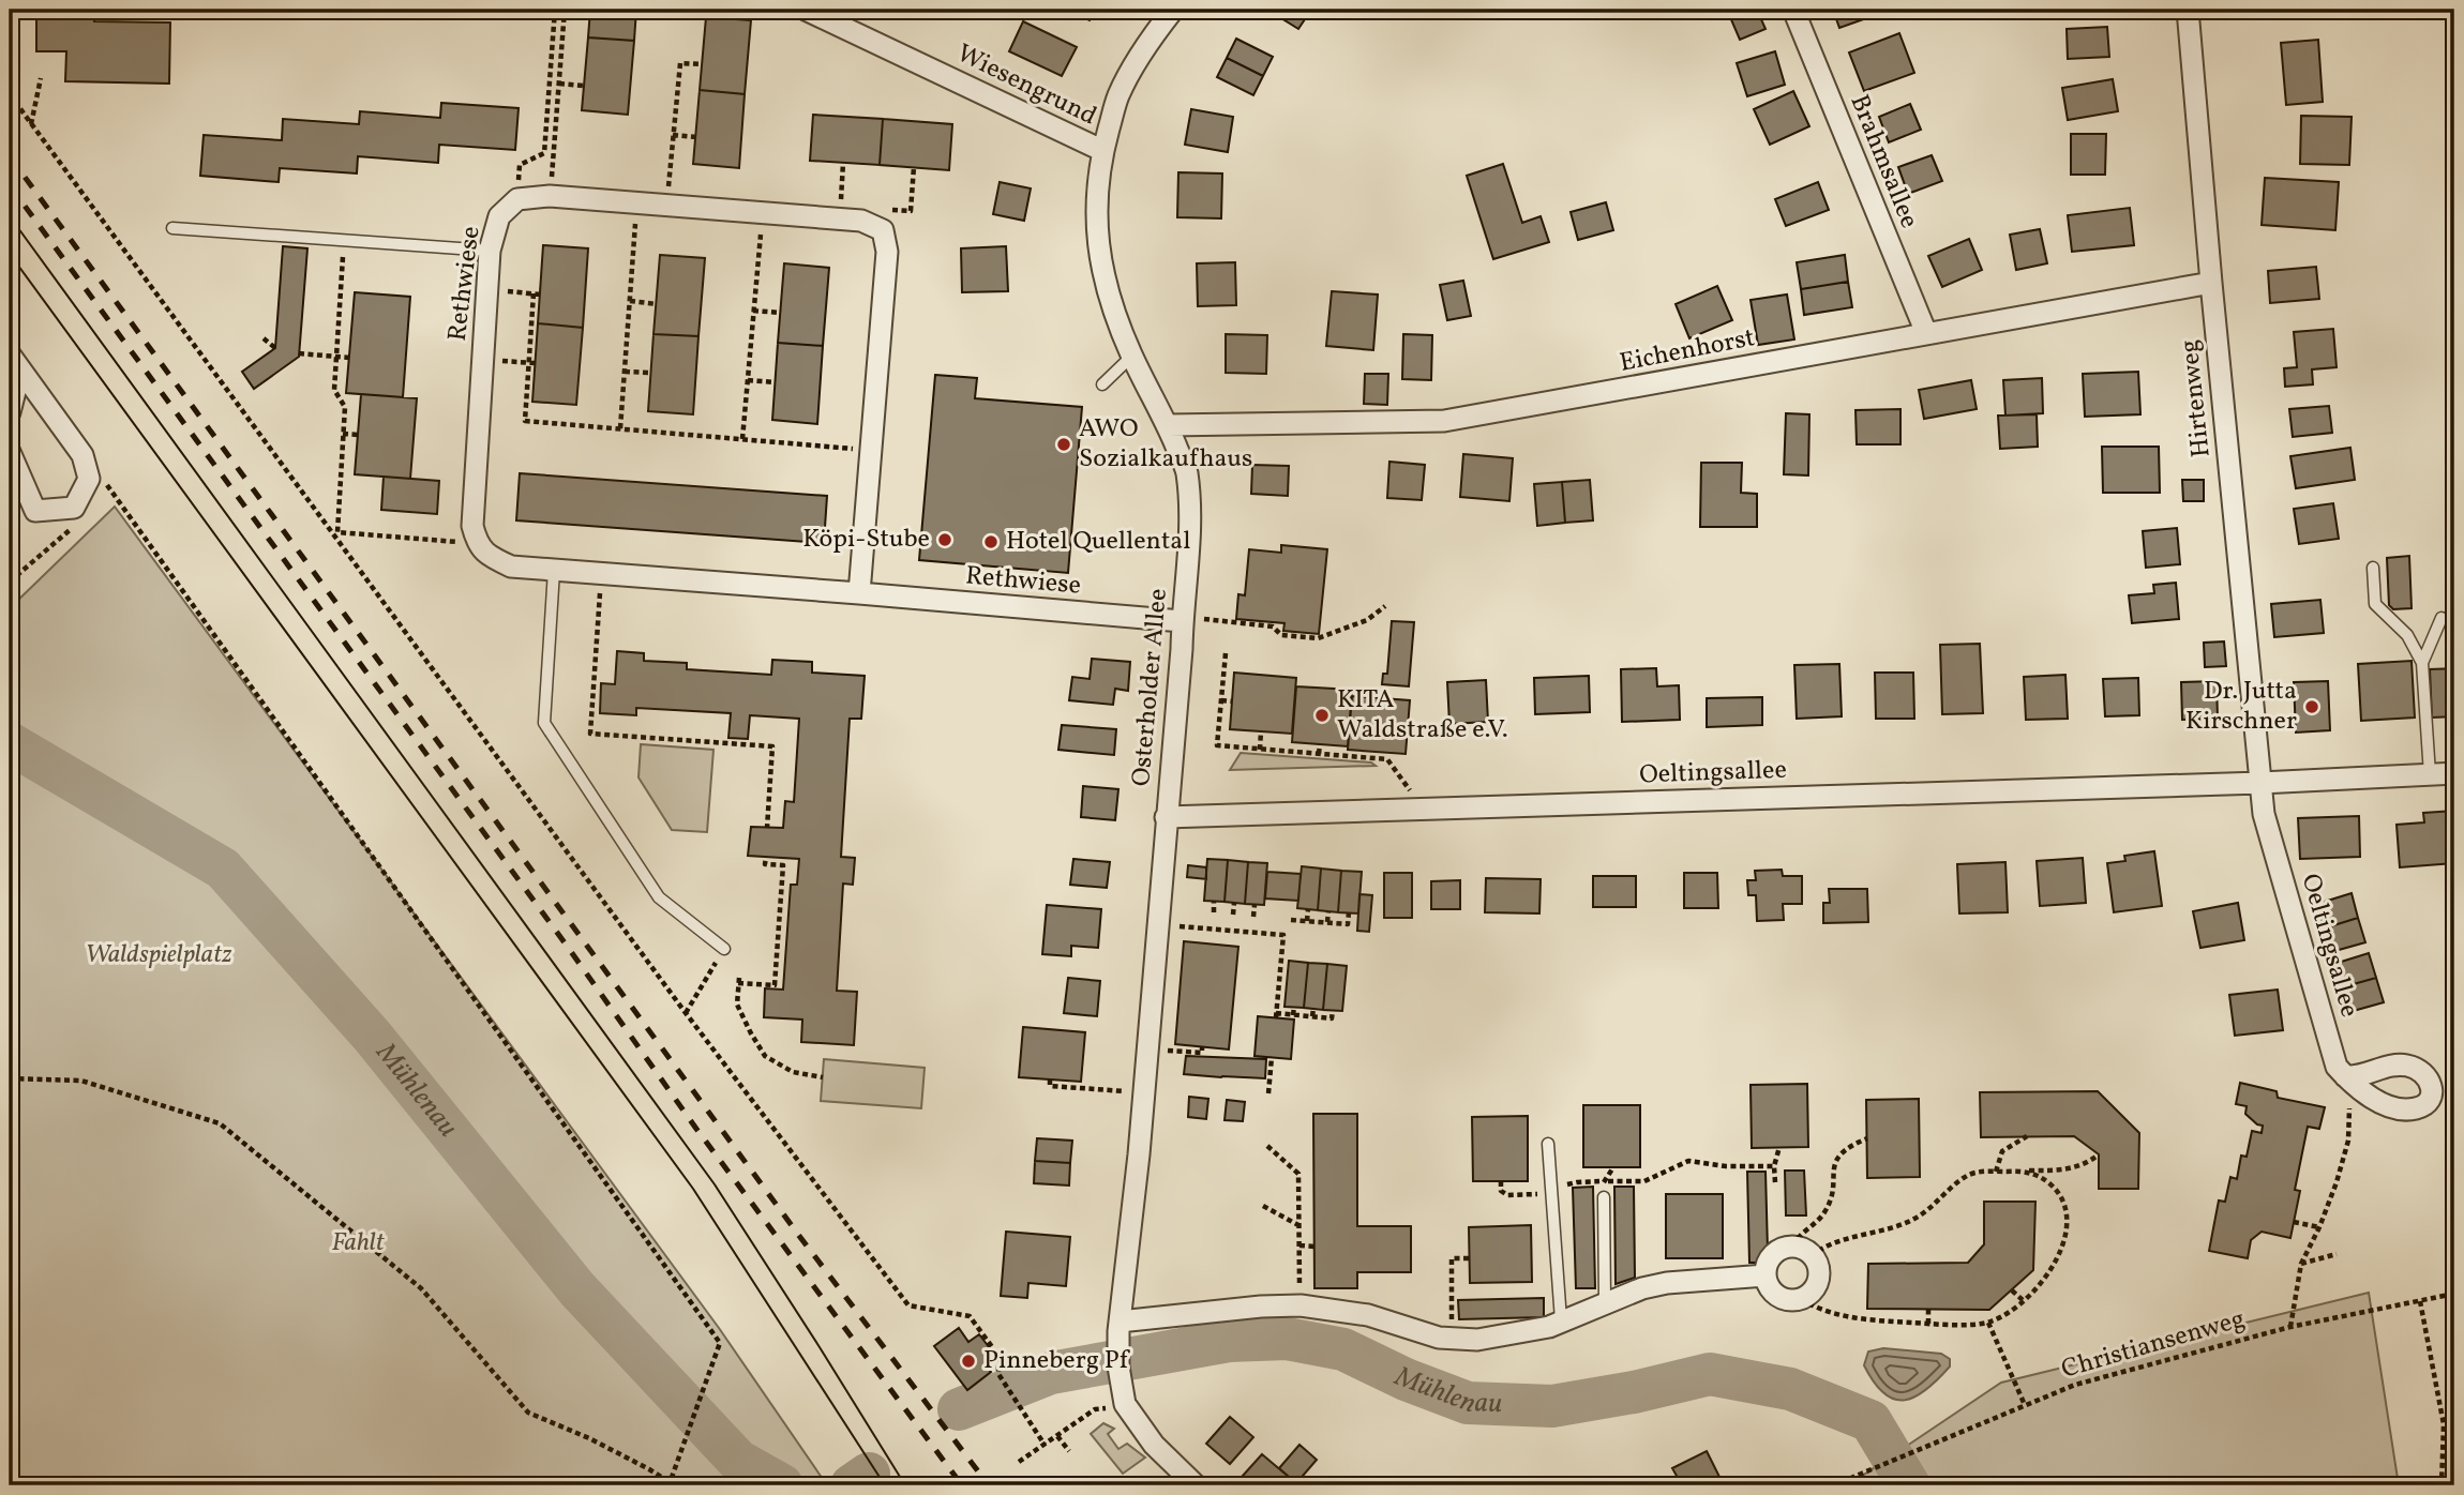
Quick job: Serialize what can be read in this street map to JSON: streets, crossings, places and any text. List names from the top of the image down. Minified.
{"streets":{"street":["Wiesengrund","Brahmsallee","Rethwiese","Eichenhorst","Hirtenweg","Osterholder Allee","Oeltingsallee"],"path":["Christiansenweg"]},"crossings":[["Wiesengrund","Osterholder Allee"],["Brahmsallee","Eichenhorst"],["Rethwiese","Osterholder Allee"],["Eichenhorst","Hirtenweg"],["Eichenhorst","Osterholder Allee"],["Hirtenweg","Oeltingsallee"],["Osterholder Allee","Oeltingsallee"]],"water":["Mühlenau"],"parks":["Waldspielplatz","Fahlt"],"places":["AWO Sozialkaufhaus","Köpi-Stube","Hotel Quellental","Dr. Jutta Kirschner","KITA Waldstraße e.V.","Pinneberg Pf"]}
